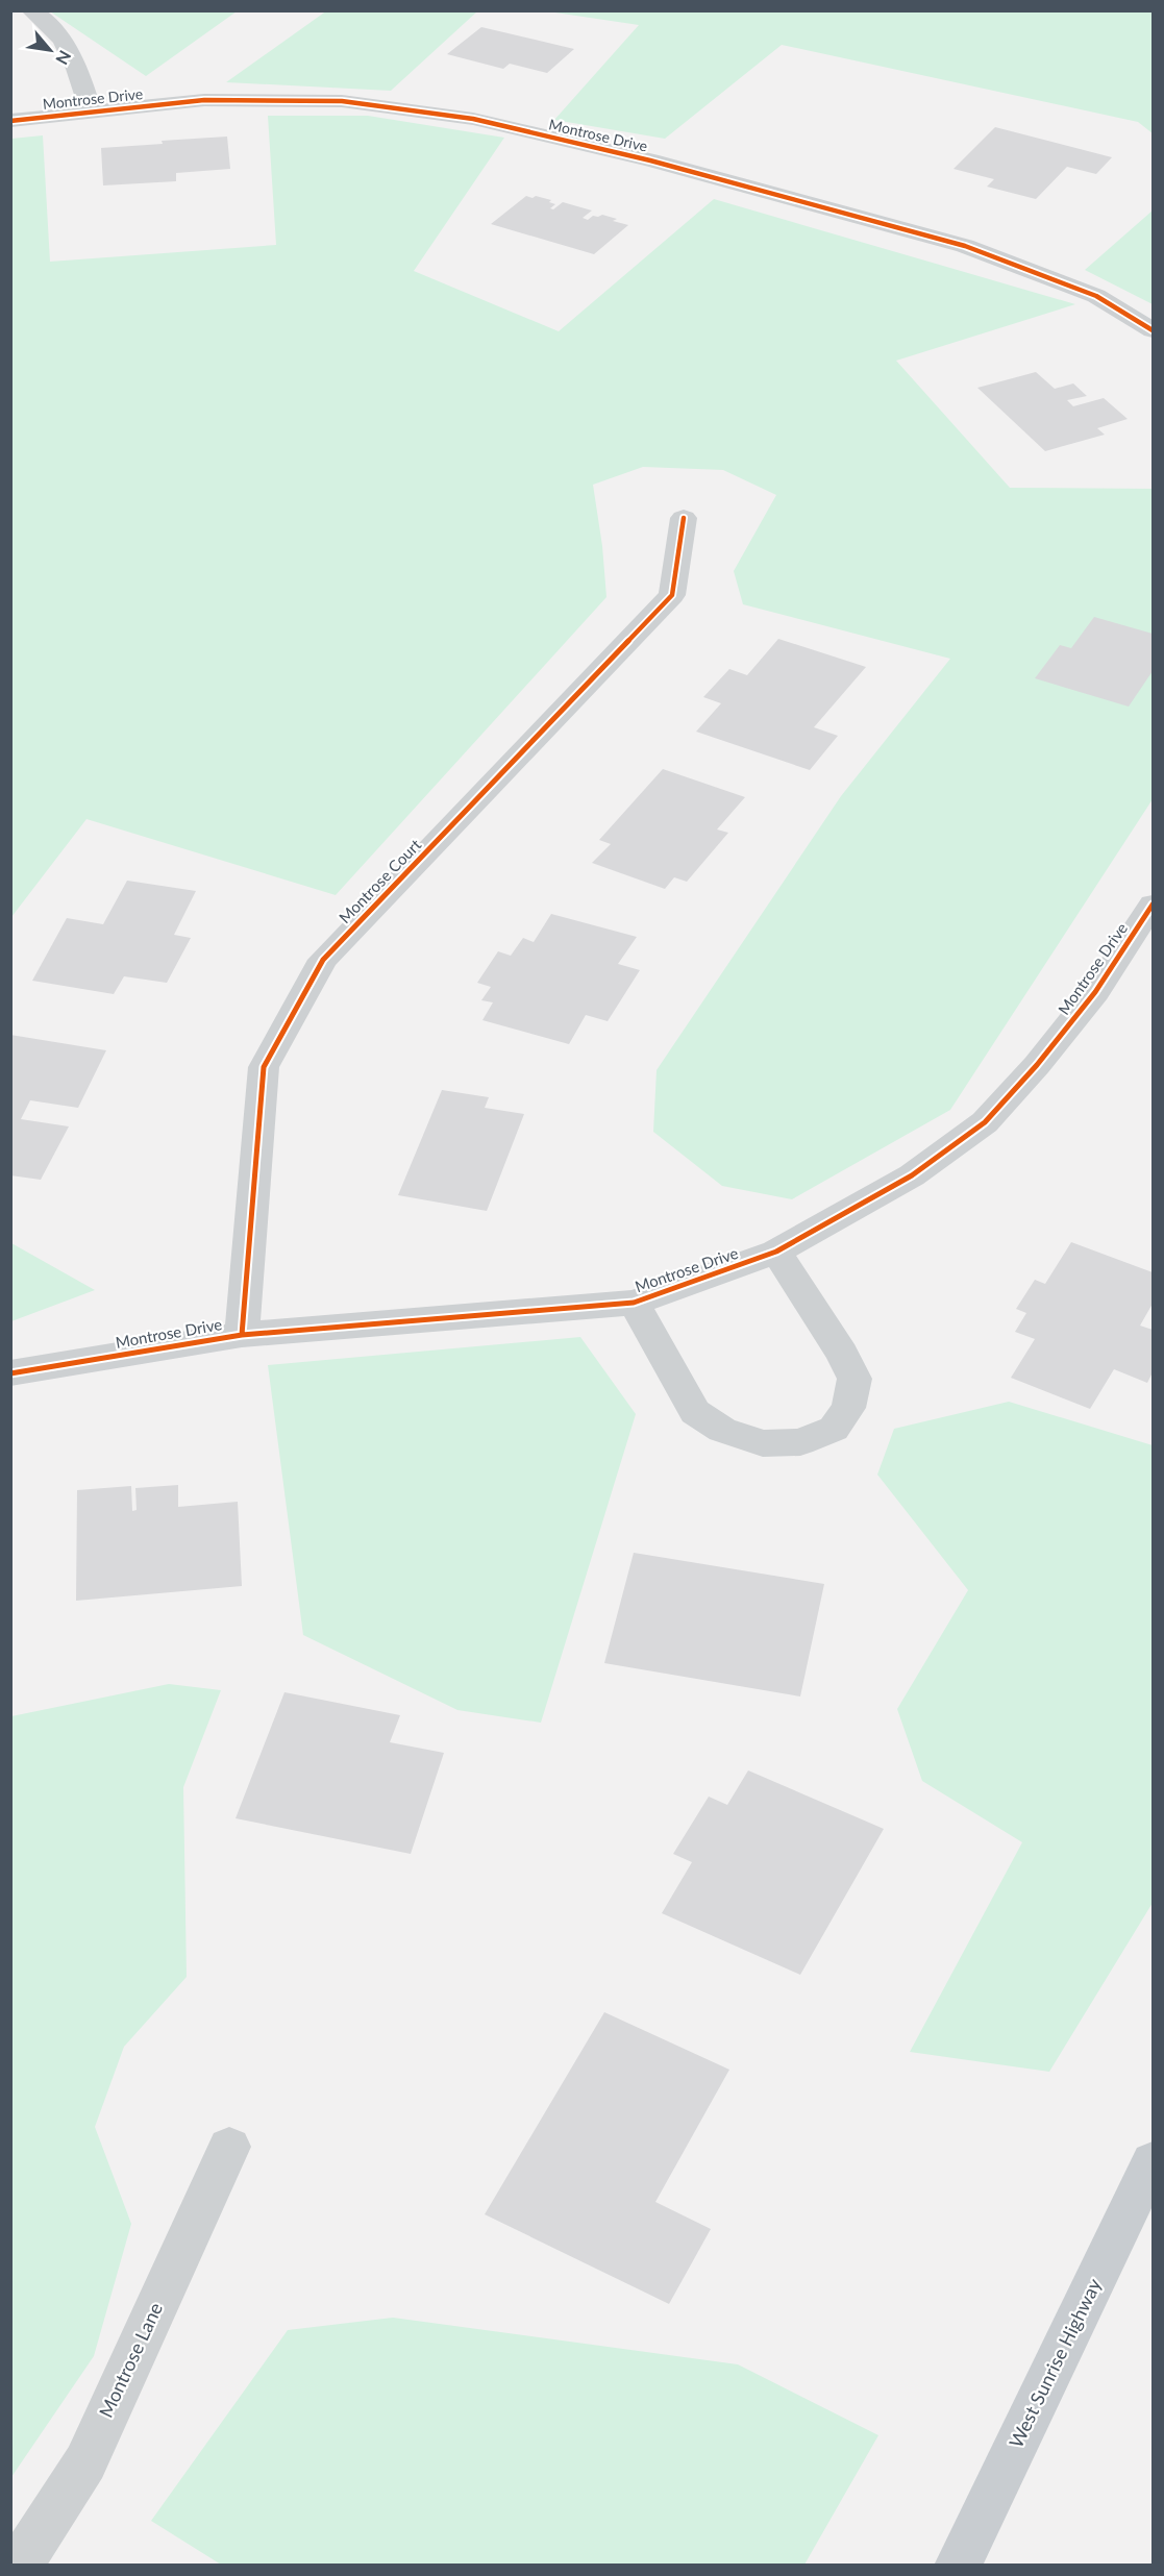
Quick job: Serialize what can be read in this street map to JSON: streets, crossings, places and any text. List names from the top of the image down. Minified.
{"streets":{"main road":["West Sunrise Highway"],"street":["Montrose Drive","Montrose Court","Montrose Lane"]},"crossings":[["Montrose Drive","Montrose Court"]],"north":"bottom right"}
